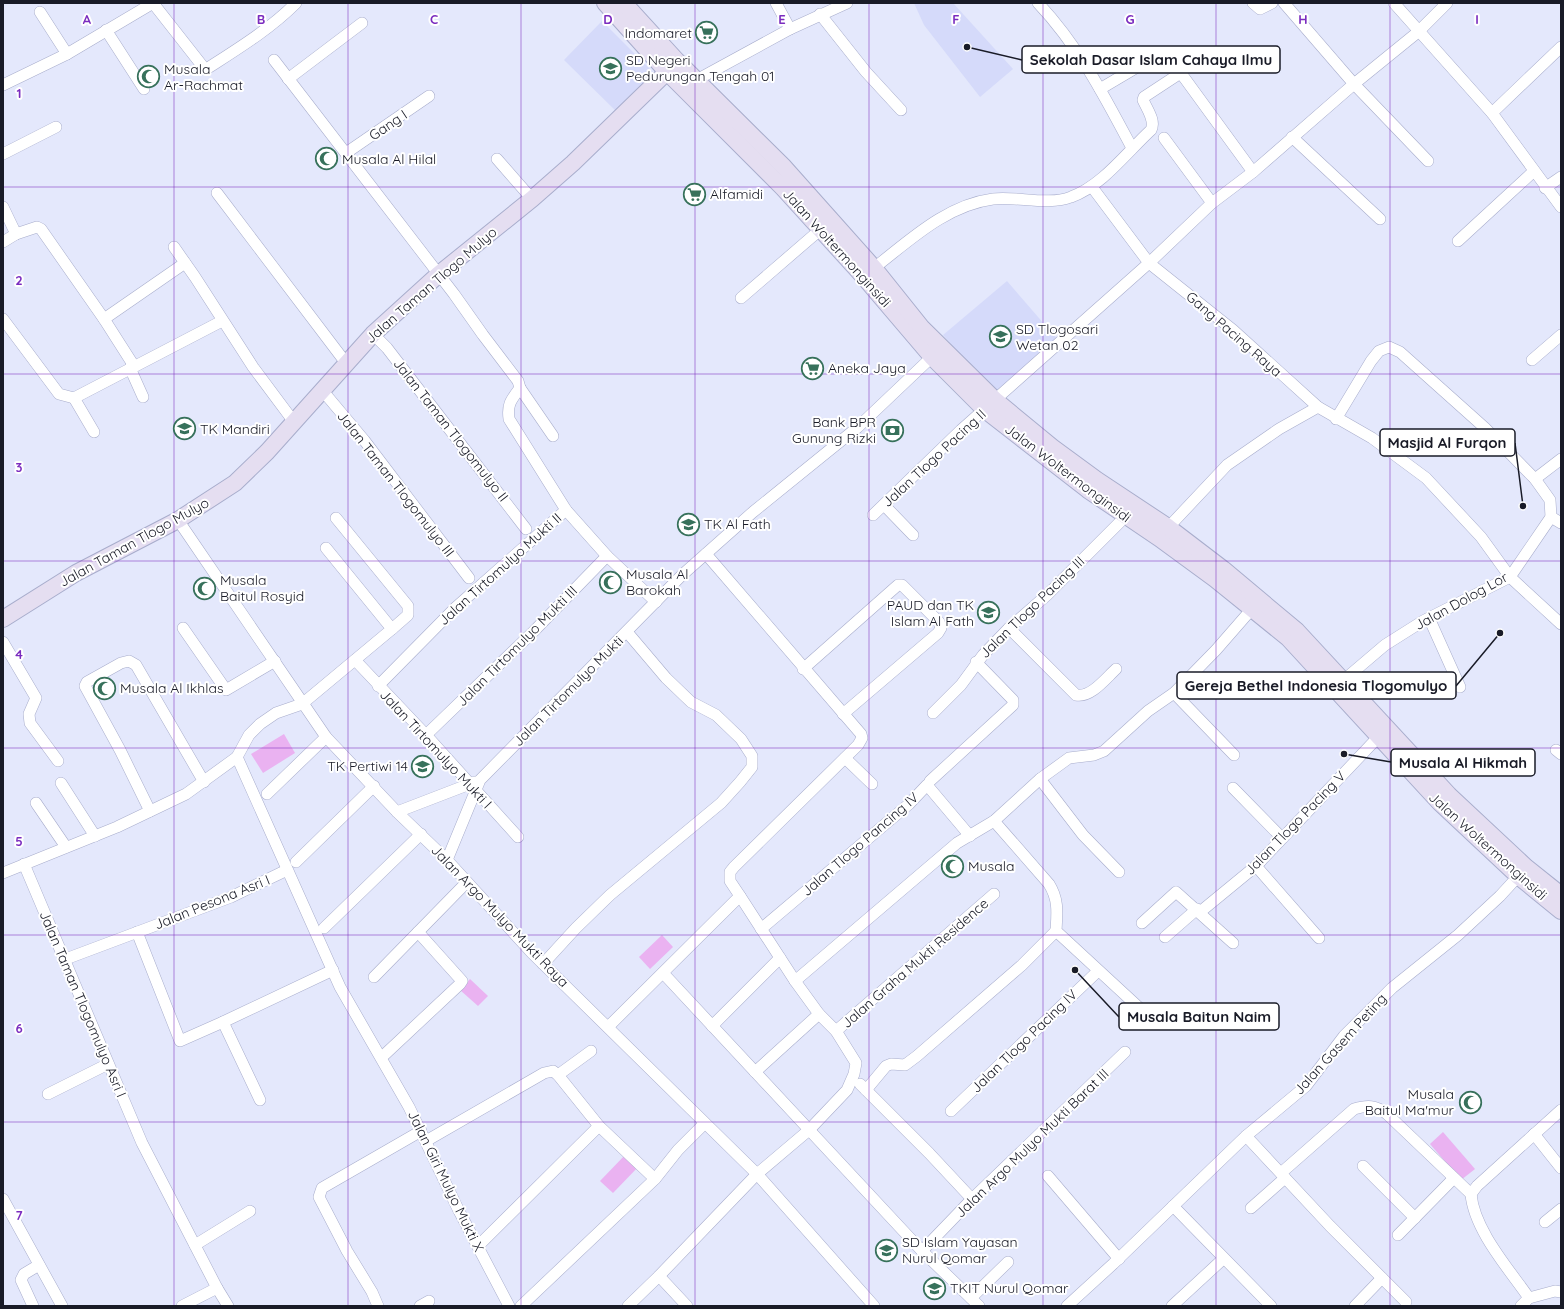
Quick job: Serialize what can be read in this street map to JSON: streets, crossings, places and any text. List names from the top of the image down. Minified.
{"streets":{"main road":["Jalan Woltermonginsidi","Jalan Taman Tlogo Mulyo"],"street":["Gang I","Gang Pacing Raya","Jalan Taman Tlogomulyo II","Jalan Tlogo Pacing II","Jalan Taman Tlogomulyo III","Jalan Tirtomulyo Mukti II","Jalan Dolog Lor","Jalan Tlogo Pacing III","Jalan Tirtomulyo Mukti III","Jalan Tirtomulyo Mukti","Jalan Tirtomulyo Mukti I","Jalan Tlogo Pacing V","Jalan Tlogo Pancing IV","Jalan Pesona Asri I","Jalan Argo Mulyo Mukti Raya","Jalan Graha Mukti Residence","Jalan Taman Tlogomulyo Asri I","Jalan Tlogo Pacing IV","Jalan Gasem Peting","Jalan Argo Mulyo Mukti Barat III","Jalan Giri Mulyo Mukti X"]},"crossings":[["Jalan Woltermonginsidi","Jalan Taman Tlogo Mulyo"],["Jalan Woltermonginsidi","Jalan Tlogo Pacing II"],["Jalan Woltermonginsidi","Jalan Dolog Lor"],["Jalan Woltermonginsidi","Jalan Tlogo Pacing III"],["Jalan Woltermonginsidi","Jalan Tirtomulyo Mukti"],["Jalan Woltermonginsidi","Jalan Tlogo Pacing V"],["Jalan Woltermonginsidi","Jalan Gasem Peting"],["Jalan Taman Tlogo Mulyo","Jalan Taman Tlogomulyo II"],["Jalan Taman Tlogo Mulyo","Jalan Taman Tlogomulyo III"],["Jalan Taman Tlogo Mulyo","Jalan Argo Mulyo Mukti Raya"],["Gang Pacing Raya","Jalan Tlogo Pacing II"],["Gang Pacing Raya","Jalan Dolog Lor"],["Jalan Tirtomulyo Mukti II","Jalan Tirtomulyo Mukti III"],["Jalan Tirtomulyo Mukti II","Jalan Tirtomulyo Mukti"],["Jalan Tirtomulyo Mukti II","Jalan Tirtomulyo Mukti I"],["Jalan Tirtomulyo Mukti III","Jalan Tirtomulyo Mukti I"],["Jalan Tirtomulyo Mukti","Jalan Tirtomulyo Mukti I"],["Jalan Tirtomulyo Mukti","Jalan Argo Mulyo Mukti Raya"],["Jalan Tirtomulyo Mukti","Jalan Graha Mukti Residence"],["Jalan Tlogo Pancing IV","Jalan Graha Mukti Residence"],["Jalan Pesona Asri I","Jalan Taman Tlogomulyo Asri I"],["Jalan Pesona Asri I","Jalan Giri Mulyo Mukti X"],["Jalan Argo Mulyo Mukti Raya","Jalan Graha Mukti Residence"]],"places":{"supermarket":["Indomaret","Alfamidi","Aneka Jaya"],"other":["Sekolah Dasar Islam Cahaya Ilmu","Masjid Al Furqon","Gereja Bethel Indonesia Tlogomulyo","Musala Al Hikmah","Musala Baitun Naim"],"school or university":["SD Negeri Pedurungan Tengah 01","SD Tlogosari Wetan 02","TK Mandiri","TK Al Fath","PAUD dan TK Islam Al Fath","TK Pertiwi 14","SD Islam Yayasan Nurul Qomar","TKIT Nurul Qomar"],"mosque":["Musala Ar-Rachmat","Musala Al Hilal","Musala Al Barokah","Musala Baitul Rosyid","Musala Al Ikhlas","Musala","Musala Baitul Ma'mur"],"bank":["Bank BPR Gunung Rizki"]},"grid":{"columns":["A","B","C","D","E","F","G","H","I"],"rows":["1","2","3","4","5","6","7"]}}
